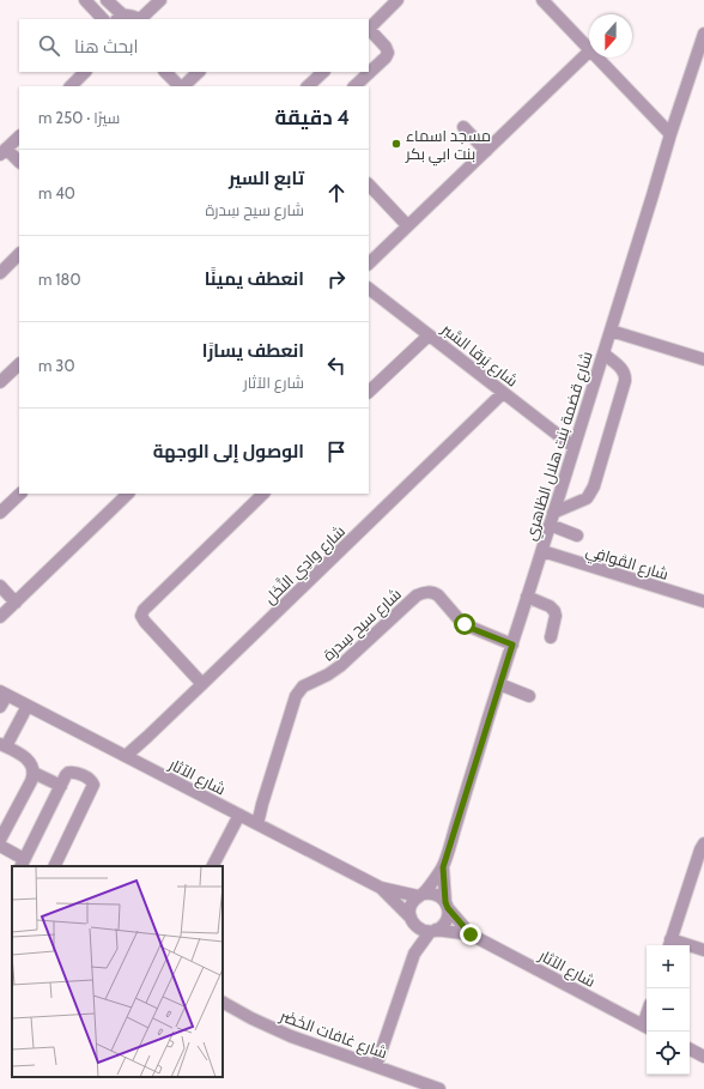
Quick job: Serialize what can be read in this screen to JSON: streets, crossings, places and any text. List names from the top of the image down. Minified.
{"streets":{"street":["شارع بَرقا السَّبر","شارع قضمة بنت هلال الظاهري","شارع القَوافِي","شارع وادِي النَّخَل","شارع سيح سِدرة","شارع الآثار","شارع غافات الخَضَر"]},"crossings":[["شارع بَرقا السَّبر","شارع قضمة بنت هلال الظاهري"],["شارع بَرقا السَّبر","شارع وادِي النَّخَل"],["شارع قضمة بنت هلال الظاهري","شارع القَوافِي"],["شارع قضمة بنت هلال الظاهري","شارع سيح سِدرة"],["شارع قضمة بنت هلال الظاهري","شارع الآثار"],["شارع وادِي النَّخَل","شارع الآثار"],["شارع سيح سِدرة","شارع الآثار"]],"places":["مسجد اسماء بنت ابي بكر"],"north":"bottom","page":{"search":"ابحث هنا","heading":["4 دقيقة","سيرًا · 250 m"],"list":[["تابع السير","شارع سيح سِدرة","40 m"],["انعطف يمينًا","180 m"],["انعطف يسارًا","شارع الآثار","30 m"],"الوصول إلى الوجهة"],"map_buttons":["+","−"]}}
